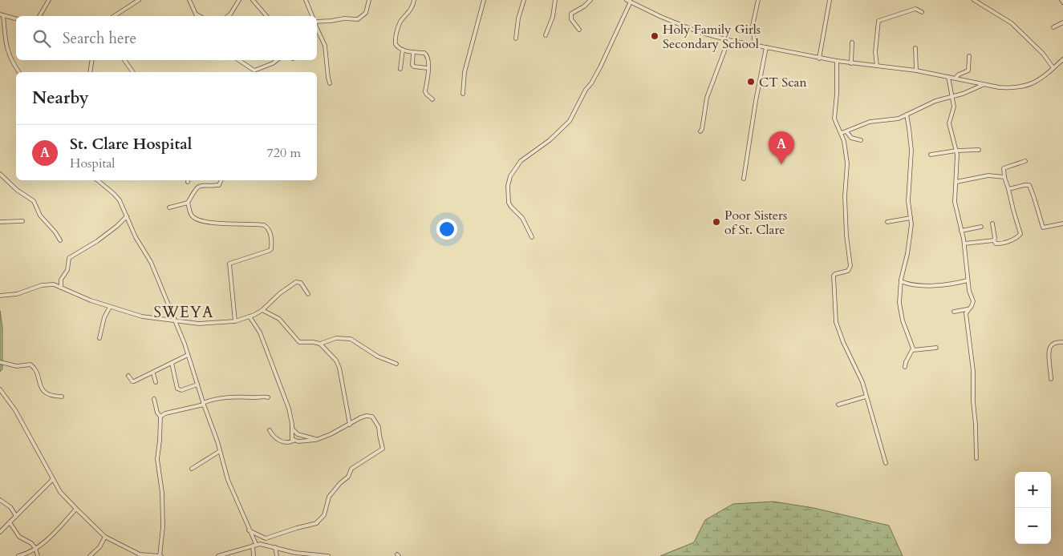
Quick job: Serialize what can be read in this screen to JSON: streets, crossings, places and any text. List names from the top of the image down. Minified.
{"districts":["SWEYA"],"places":["Holy Family Girls Secondary School","CT Scan","Poor Sisters of St. Clare"],"page":{"search":"Search here","heading":"Nearby","list":[{"mark":"A","name":"St. Clare Hospital","note":"Hospital","value":"720 m"}],"pins":"A","map_buttons":["+","−"]}}
